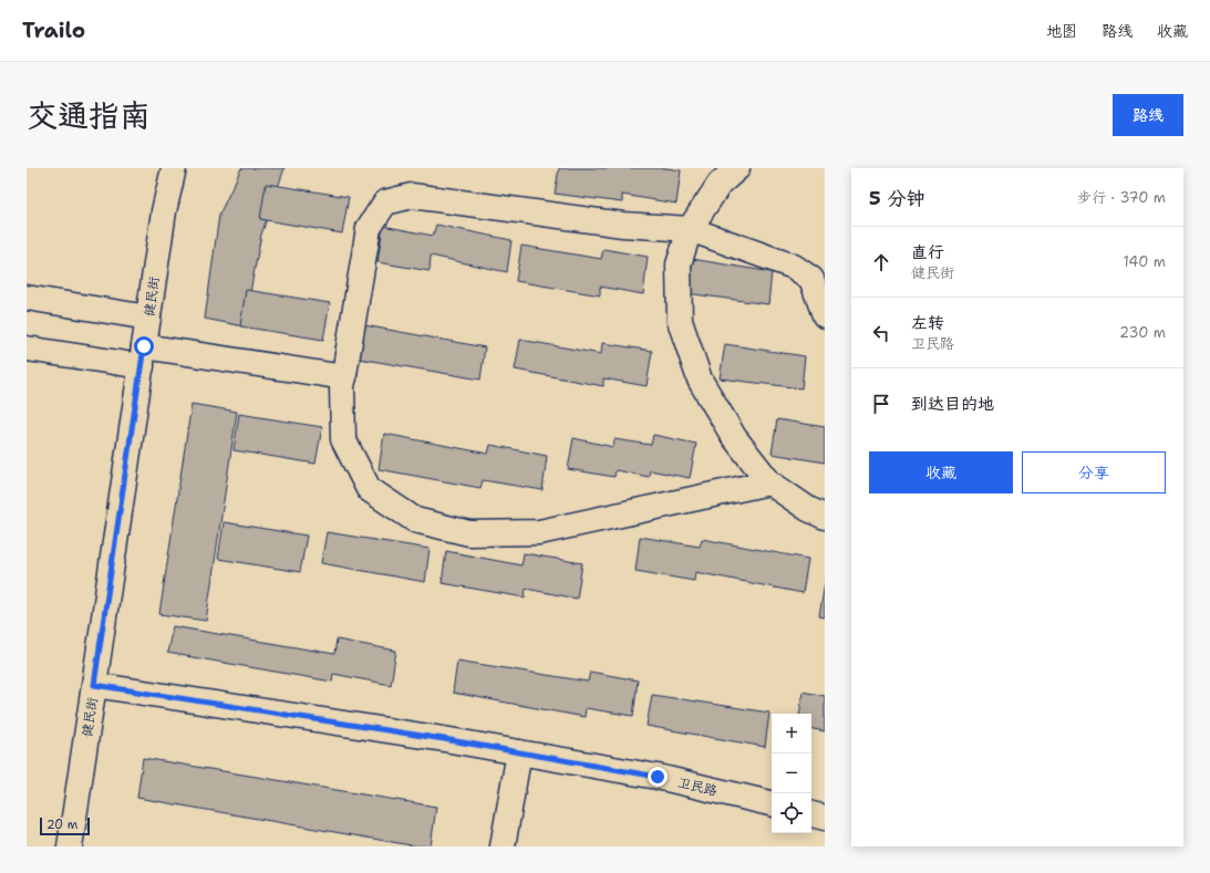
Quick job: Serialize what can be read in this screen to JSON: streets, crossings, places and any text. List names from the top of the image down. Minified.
{"streets":{"street":["健民街","卫民路"]},"crossings":[["健民街","卫民路"]],"scale_bar":"20 m","page":{"header":"Trailo","nav":["地图","路线","收藏"],"title":"交通指南","buttons":["路线",["收藏","分享"]],"heading":["5 分钟","步行 · 370 m"],"list":[["直行","健民街","140 m"],["左转","卫民路","230 m"],"到达目的地"],"map_buttons":["+","−"],"scale":"20 m"}}
